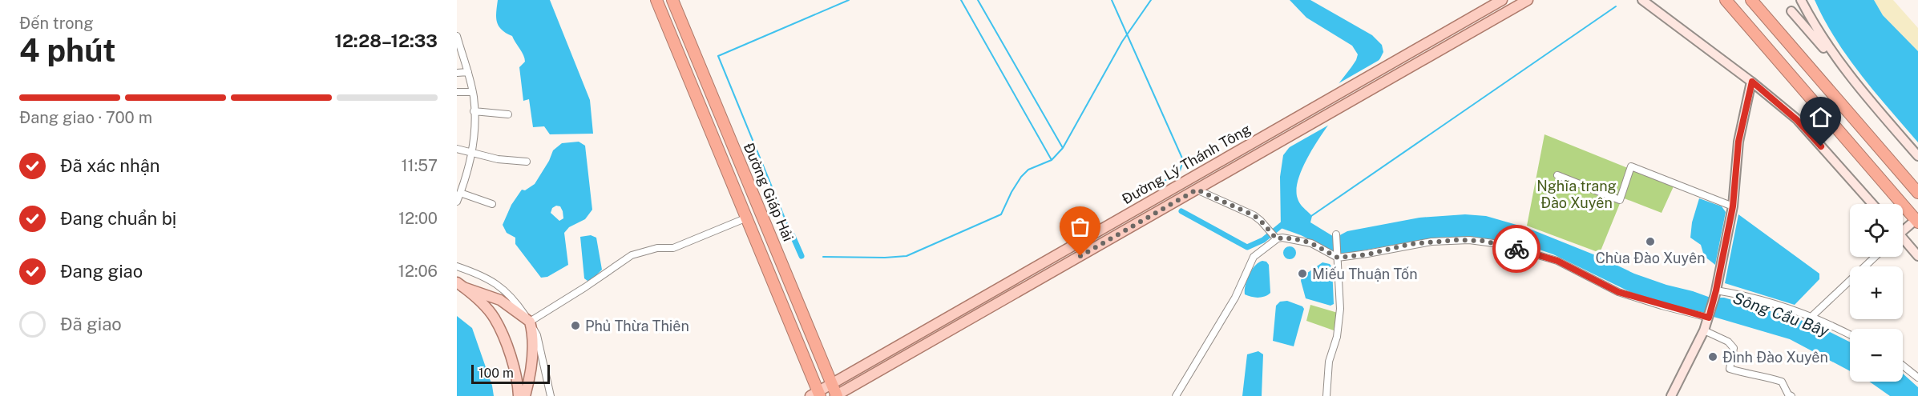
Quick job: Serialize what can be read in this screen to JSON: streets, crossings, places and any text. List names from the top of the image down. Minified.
{"streets":{"highway":["Đường Giáp Hải"],"main road":["Đường Lý Thánh Tông"]},"crossings":[["Đường Lý Thánh Tông","Đường Giáp Hải"]],"water":["Sông Cầu Bây"],"parks":["Nghĩa trang Đào Xuyên"],"places":["Chùa Đào Xuyên","Miếu Thuận Tốn","Phủ Thừa Thiên","Đình Đào Xuyên"],"scale_bar":"100 m","page":{"heading":["4 phút","Đến trong","12:28–12:33"],"bar":"Đang giao · 700 m","list":[["Đã xác nhận","11:57"],["Đang chuẩn bị","12:00"],["Đang giao","12:06"],"Đã giao"],"map_buttons":["+","−"],"scale":"100 m"}}
